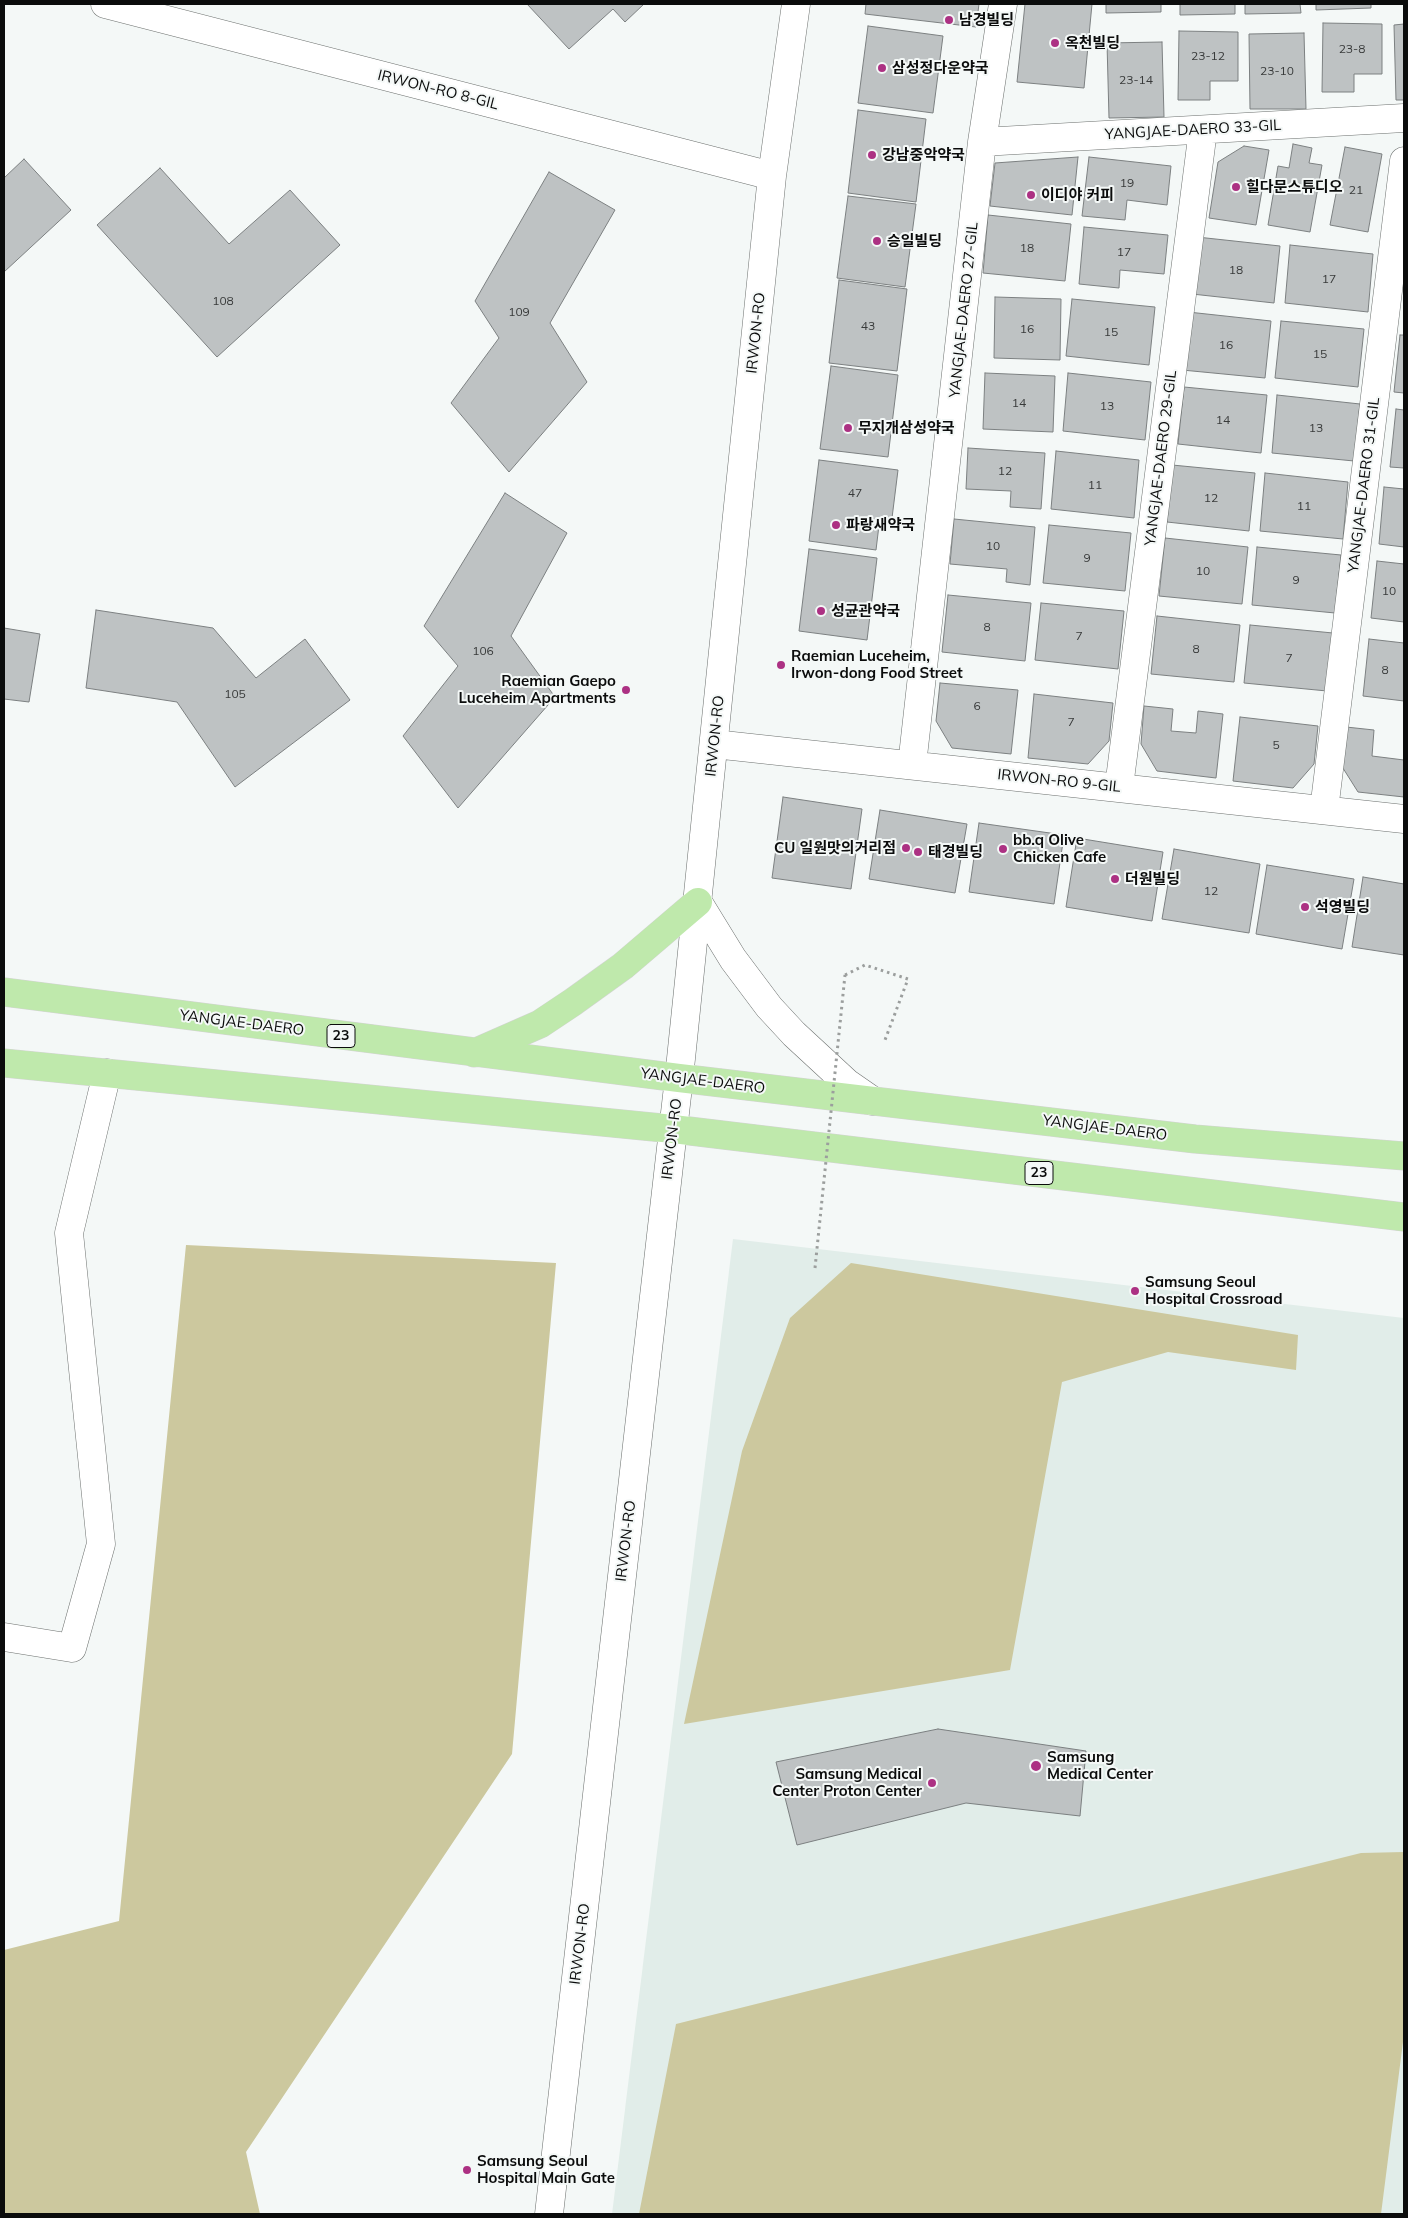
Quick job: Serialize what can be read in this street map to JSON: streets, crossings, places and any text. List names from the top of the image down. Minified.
{"streets":{"main road":["YANGJAE-DAERO","23"],"street":["IRWON-RO 8-GIL","YANGJAE-DAERO 33-GIL","YANGJAE-DAERO 27-GIL","IRWON-RO","YANGJAE-DAERO 29-GIL","YANGJAE-DAERO 31-GIL","IRWON-RO 9-GIL"]},"crossings":[["IRWON-RO 8-GIL","IRWON-RO"],["YANGJAE-DAERO 33-GIL","YANGJAE-DAERO 27-GIL"],["YANGJAE-DAERO 33-GIL","YANGJAE-DAERO 29-GIL"],["YANGJAE-DAERO 27-GIL","IRWON-RO 9-GIL"],["IRWON-RO","IRWON-RO 9-GIL"],["IRWON-RO","YANGJAE-DAERO"],["IRWON-RO","23"],["YANGJAE-DAERO 29-GIL","IRWON-RO 9-GIL"],["YANGJAE-DAERO 31-GIL","IRWON-RO 9-GIL"]],"places":["남경빌딩","옥천빌딩","삼성정다운약국","강남중악약국","힐다문스튜디오","이디야 커피","승일빌딩","무지개삼성약국","파랑새약국","성균관약국","Raemian Luceheim, Irwon-dong Food Street","Raemian Gaepo Luceheim Apartments","CU 일원맛의거리점","bb.q Olive Chicken Cafe","태경빌딩","더원빌딩","석영빌딩","Samsung Seoul Hospital Crossroad","Samsung Medical Center","Samsung Medical Center Proton Center","Samsung Seoul Hospital Main Gate"],"house_numbers":["23-8","23-12","23-10","23-14","19","21","18","17","18","17","108","109","43","16","15","16","15","14","13","14","13","12","11","47","12","11","10","9","10","9","10","8","7","8","106","7","8","105","6","7","5","12"]}
